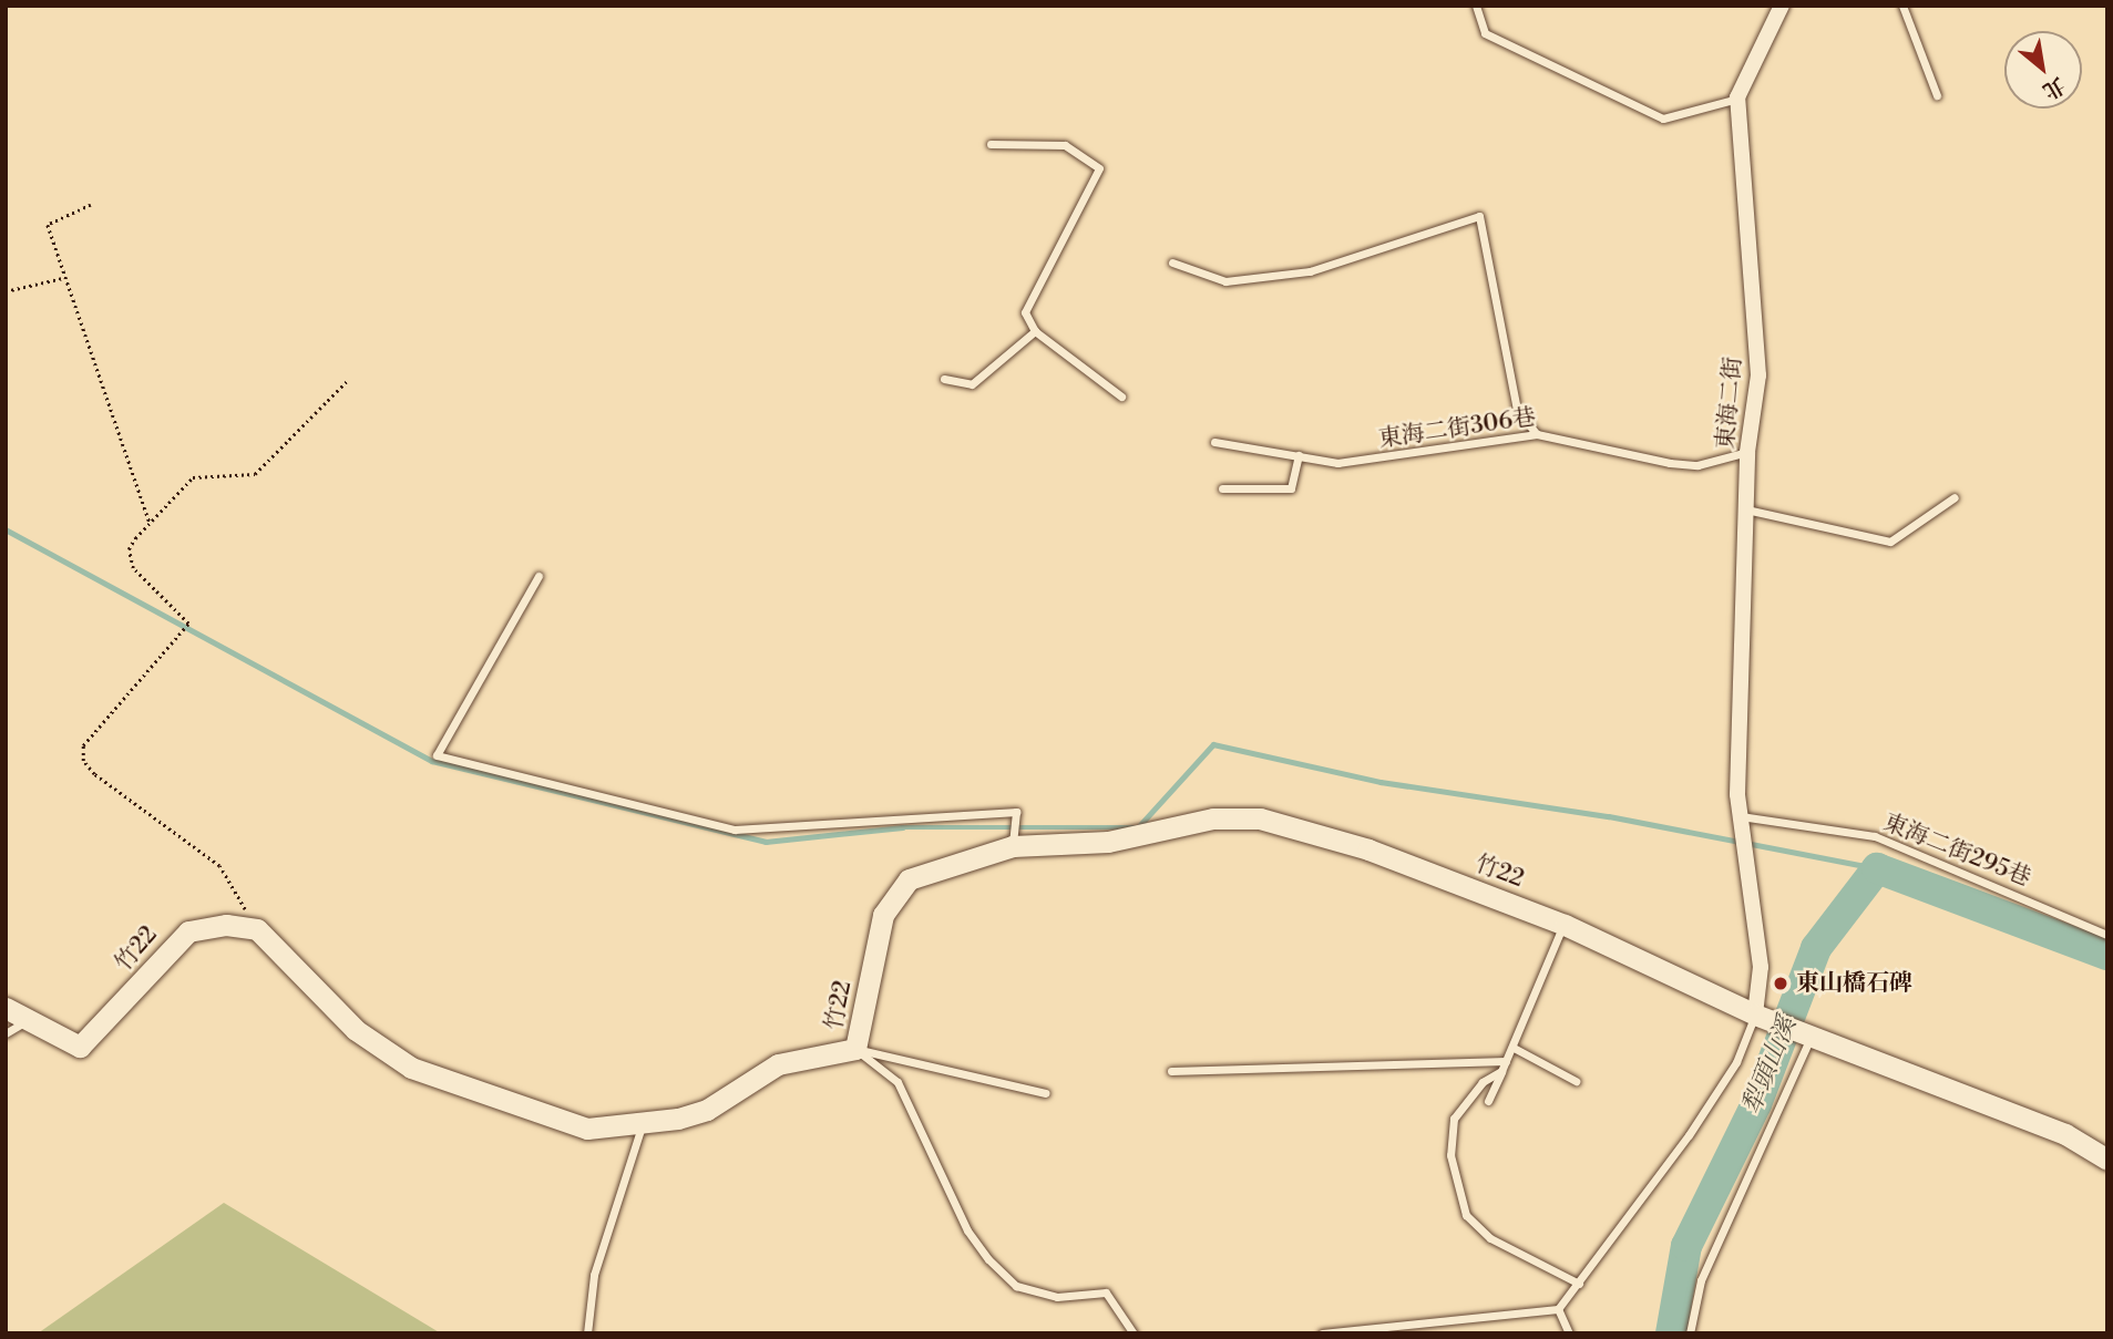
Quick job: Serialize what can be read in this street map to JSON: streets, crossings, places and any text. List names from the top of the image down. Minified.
{"streets":{"street":["東海二街","竹22"],"lane":["東海二街306巷","東海二街295巷"]},"crossings":[["東海二街","東海二街306巷"],["東海二街","東海二街295巷"],["東海二街","竹22"]],"water":["犁頭山溪"],"places":["東山橋石碑"],"north":"bottom right"}
